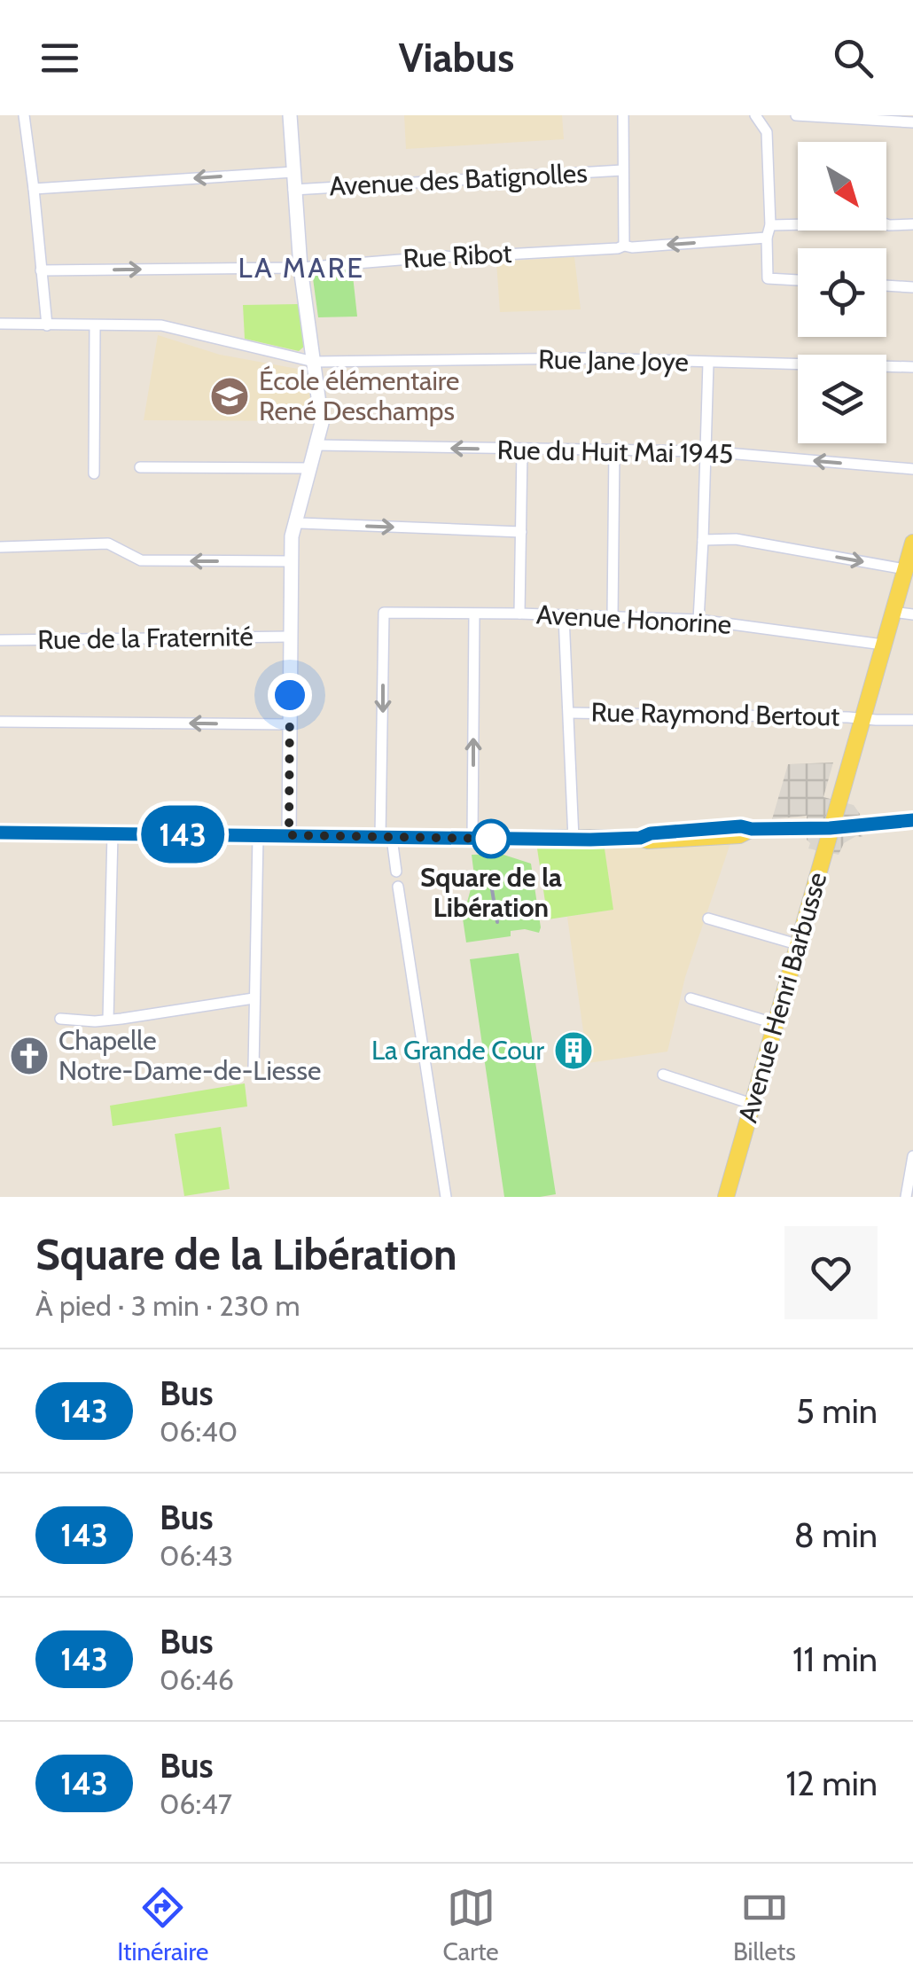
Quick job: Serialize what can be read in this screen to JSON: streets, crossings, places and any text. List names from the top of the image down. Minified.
{"streets":{"main road":["Avenue Henri Barbusse"],"street":["Avenue des Batignolles","Rue Ribot","Rue Jane Joye","Rue du Huit Mai 1945","Avenue Honorine","Rue de la Fraternité","Rue Raymond Bertout"]},"crossings":[["Avenue Honorine","Avenue Henri Barbusse"],["Rue Raymond Bertout","Avenue Henri Barbusse"]],"districts":["LA MARE"],"places":{"school or university":["École élémentaire René Deschamps"],"other":["Square de la Libération"],"building":["La Grande Cour"],"church":["Chapelle Notre-Dame-de-Liesse"]},"lines":["bus line 143"],"north":"bottom right","page":{"header":"Viabus","on_map":"143","heading":["Square de la Libération","À pied · 3 min · 230 m"],"list":[{"mark":"143","name":"Bus","note":"06:40","value":"5 min"},{"mark":"143","name":"Bus","note":"06:43","value":"8 min"},{"mark":"143","name":"Bus","note":"06:46","value":"11 min"},{"mark":"143","name":"Bus","note":"06:47","value":"12 min"}],"tabs":["Itinéraire","Carte","Billets"]}}
